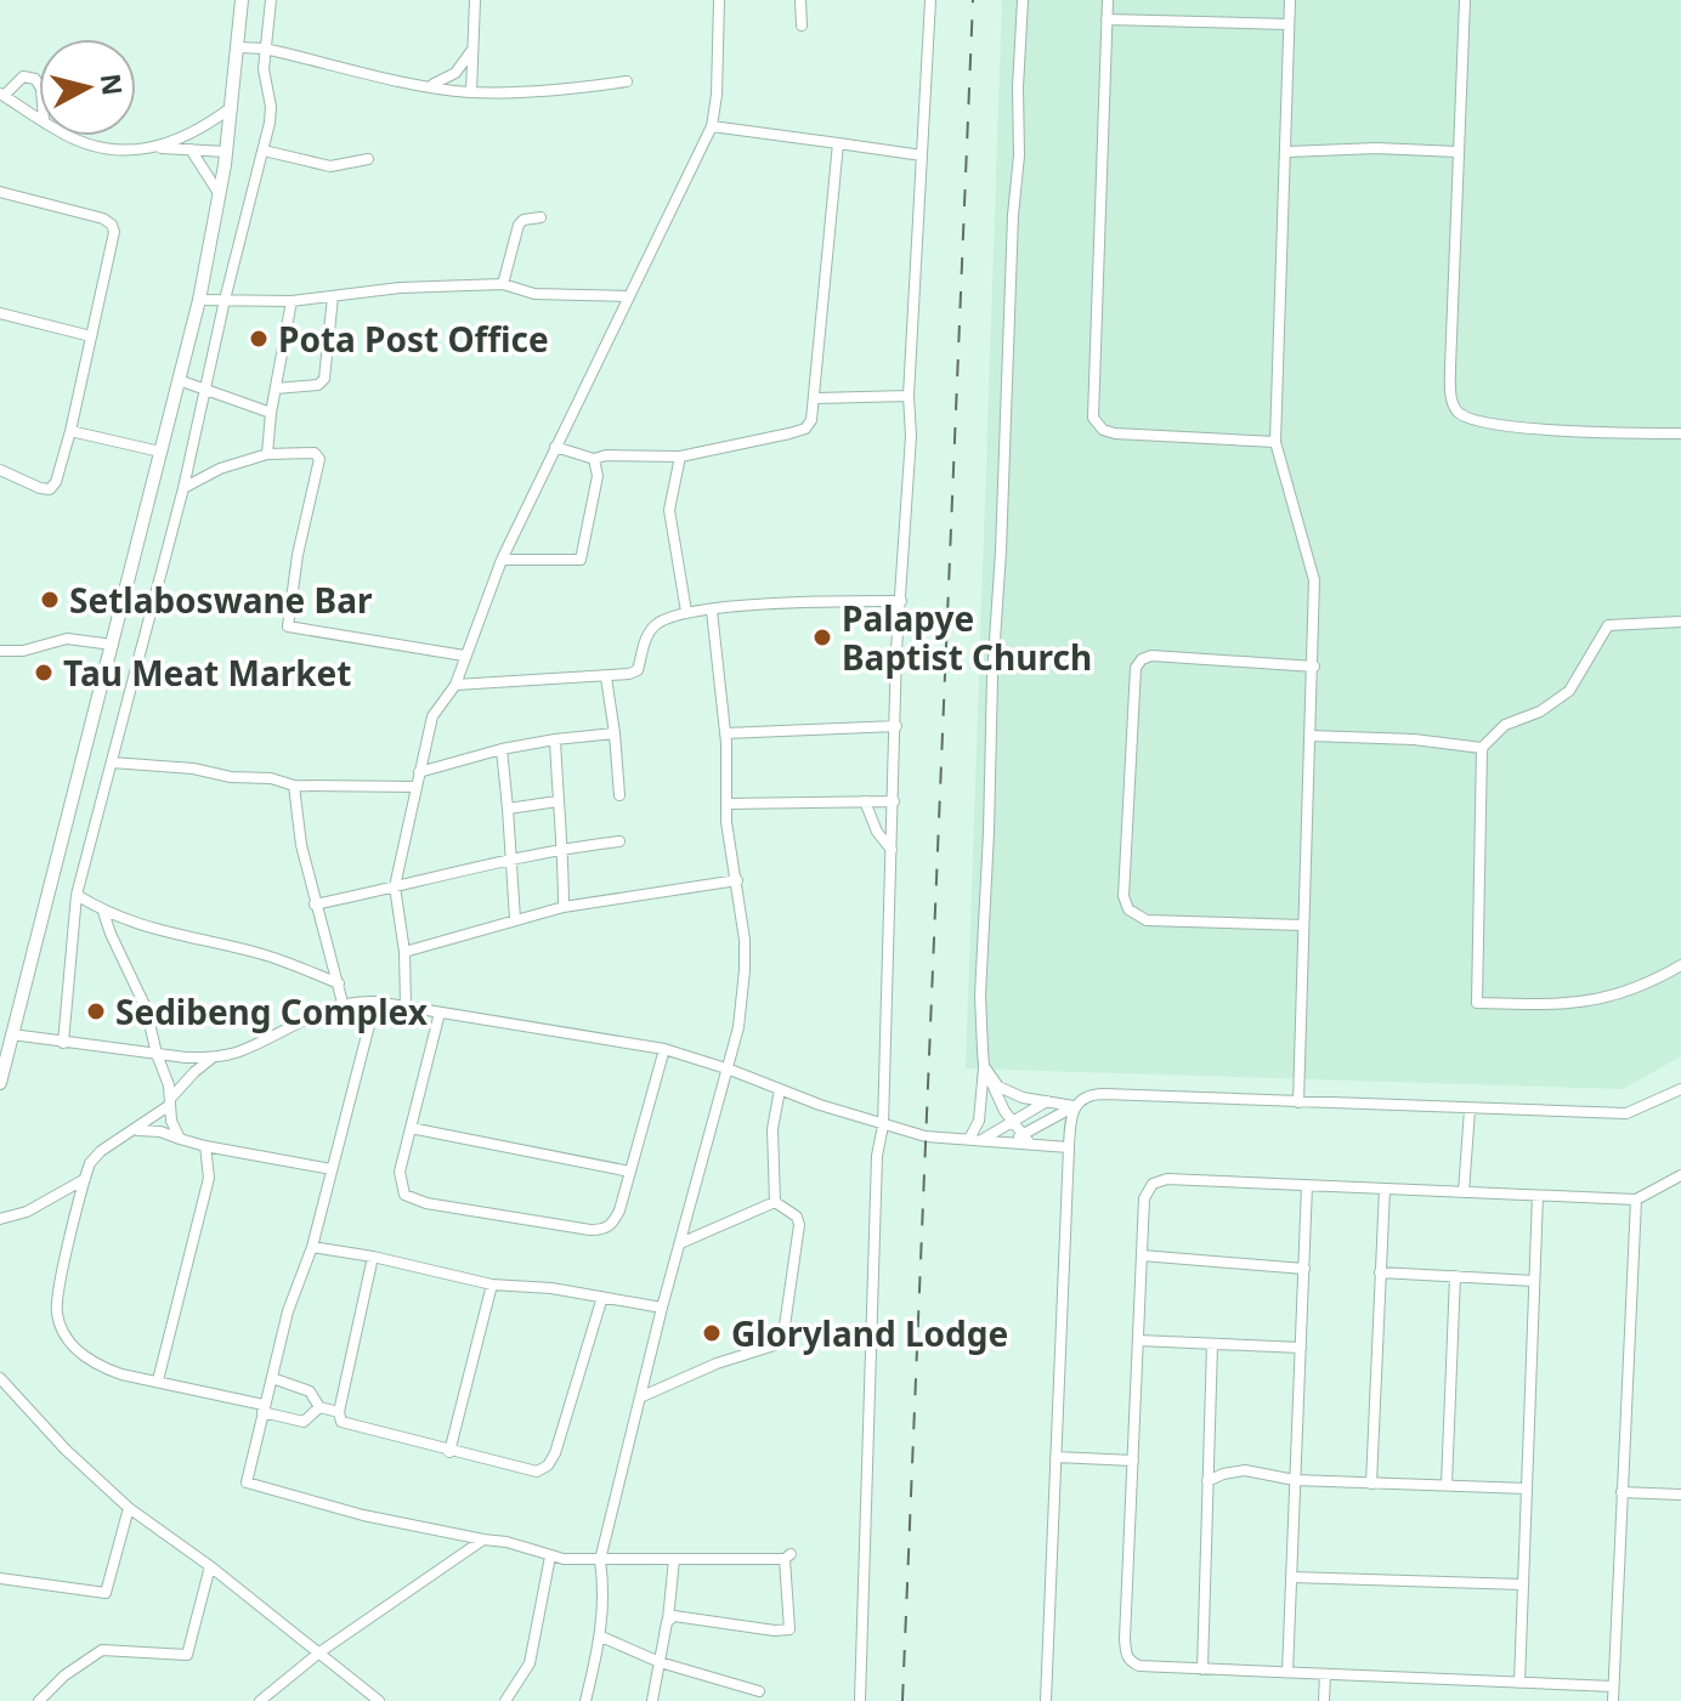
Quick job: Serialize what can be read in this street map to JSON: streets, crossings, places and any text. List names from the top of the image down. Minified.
{"places":["Pota Post Office","Setlaboswane Bar","Palapye Baptist Church","Tau Meat Market","Sedibeng Complex","Gloryland Lodge"],"north":"right"}
